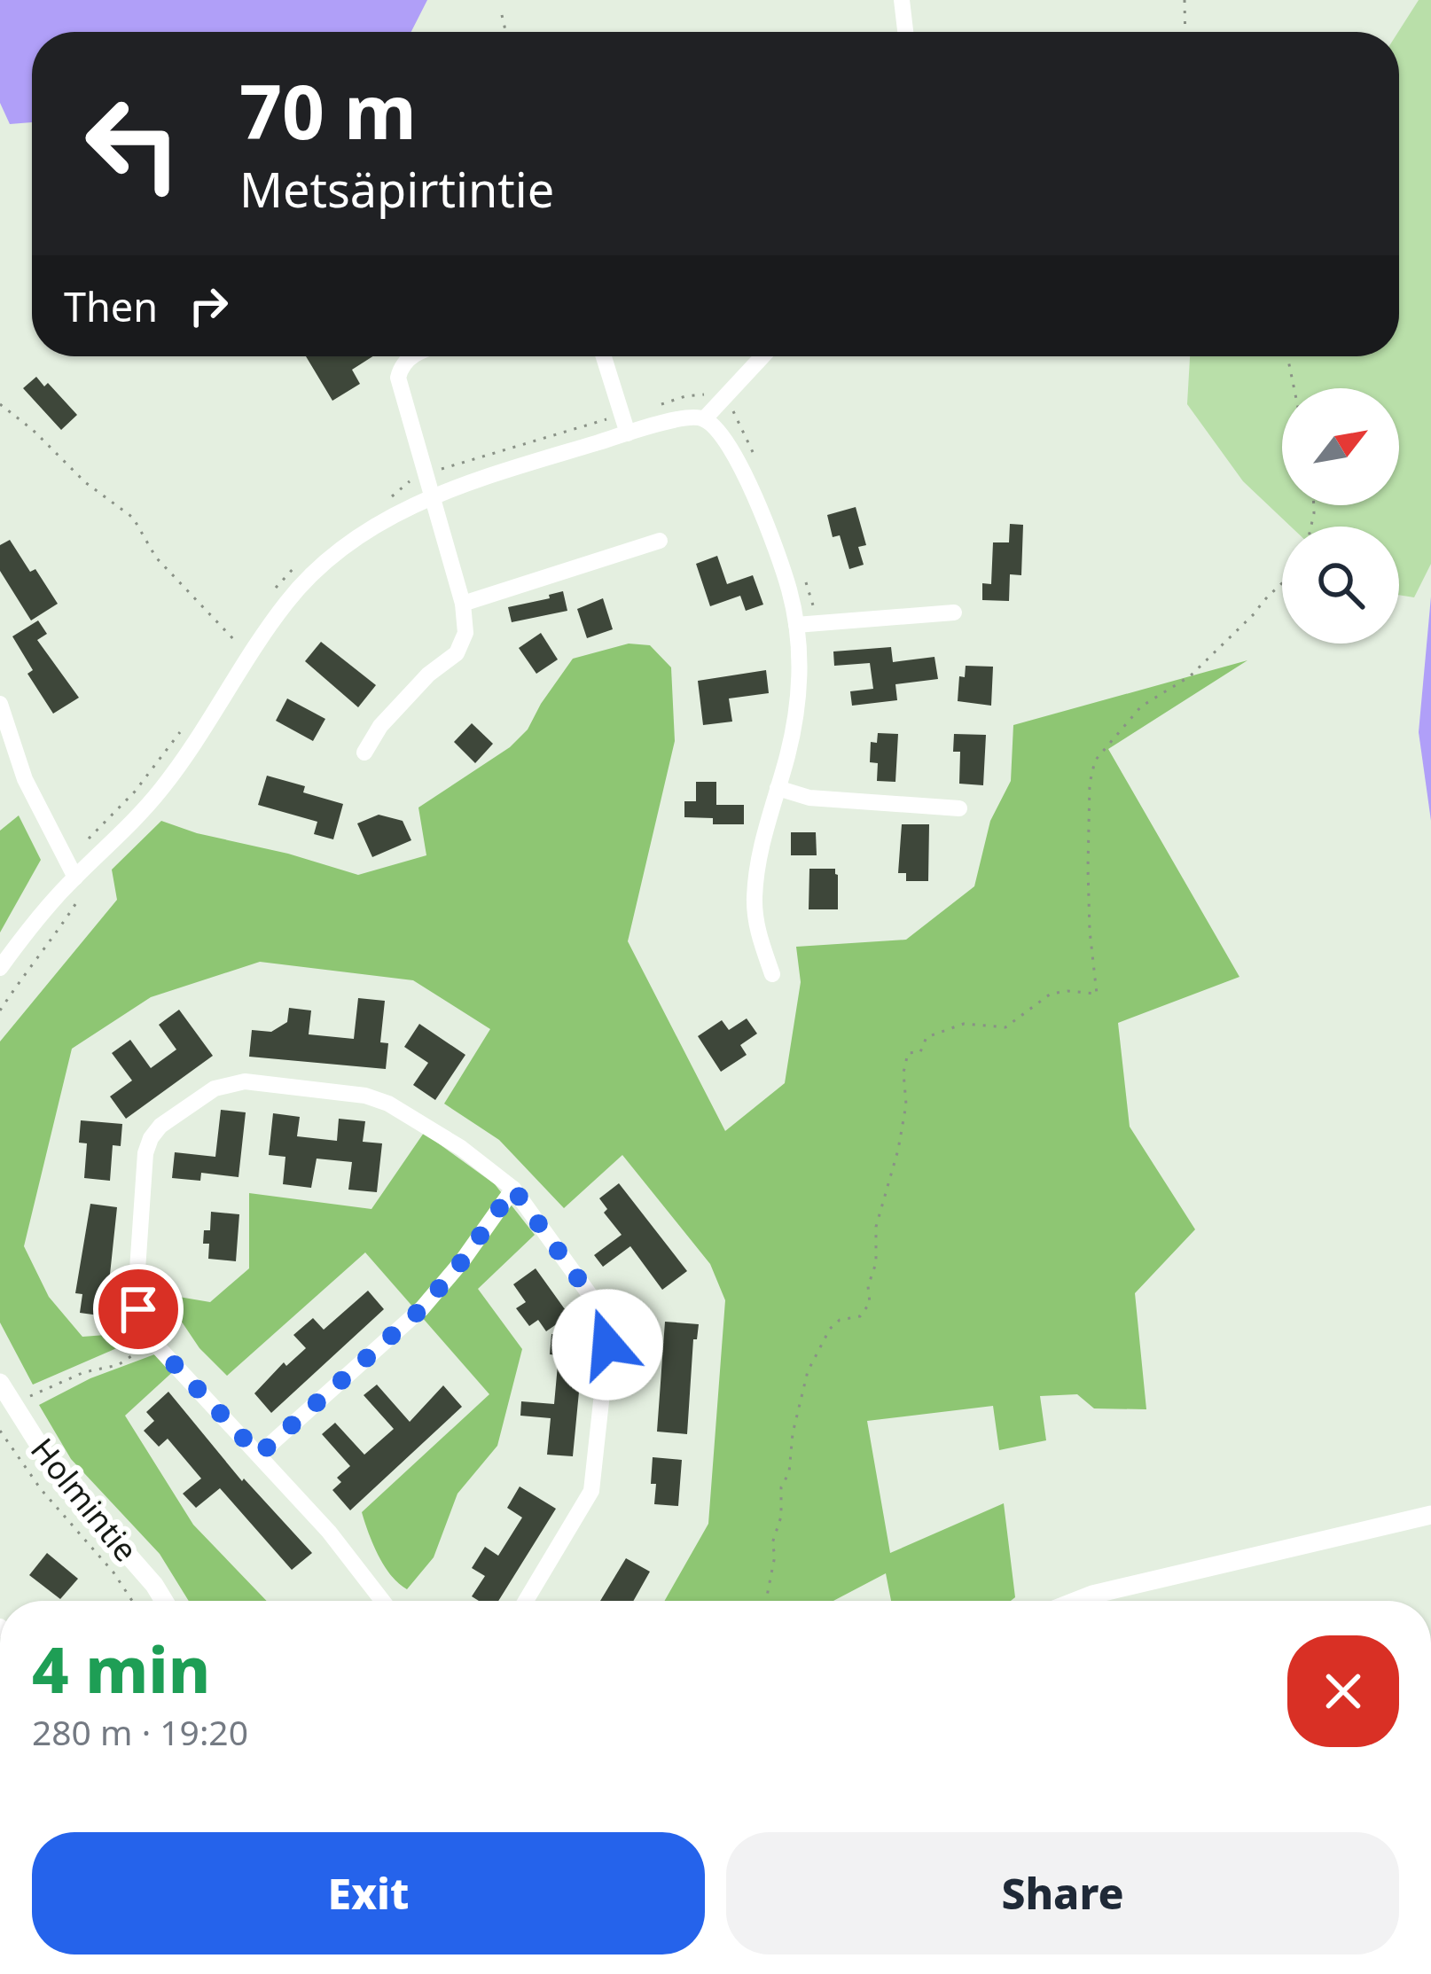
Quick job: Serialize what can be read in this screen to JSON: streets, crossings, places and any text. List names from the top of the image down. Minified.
{"streets":{"street":["Holmintie"]},"north":"top right","page":{"turn":["70 m","Metsäpirtintie"],"then":"Then","heading":["4 min","280 m · 19:20"],"buttons":["Exit","Share"]}}
